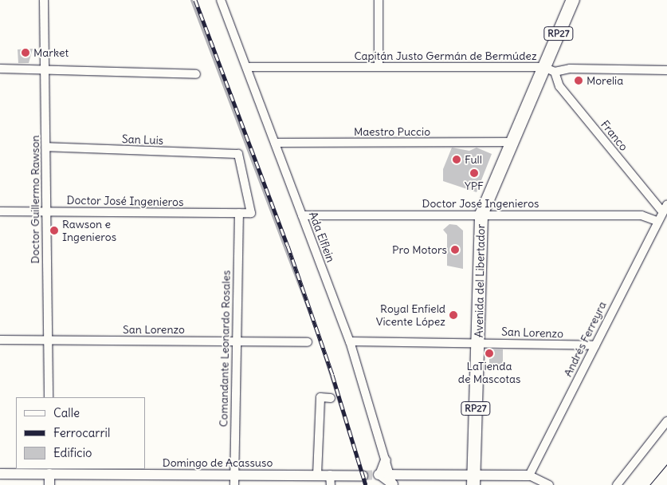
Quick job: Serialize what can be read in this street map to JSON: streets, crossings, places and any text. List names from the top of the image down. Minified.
{"streets":{"main road":["RP27","Avenida del Libertador"],"street":["Capitán Justo Germán de Bermúdez","Maestro Puccio","Franco","San Luis","Doctor Guillermo Rawson","Doctor José Ingenieros","Ada Elflein","San Lorenzo","Andrés Ferreyra","Comandante Leonardo Rosales","Domingo de Acassuso"]},"crossings":[["Capitán Justo Germán de Bermúdez","Franco"],["Capitán Justo Germán de Bermúdez","Ada Elflein"],["Capitán Justo Germán de Bermúdez","Avenida del Libertador"],["Maestro Puccio","Ada Elflein"],["Maestro Puccio","Avenida del Libertador"],["Franco","Avenida del Libertador"],["Franco","Andrés Ferreyra"],["San Luis","Doctor Guillermo Rawson"],["San Luis","Doctor José Ingenieros"],["Doctor Guillermo Rawson","Doctor José Ingenieros"],["Doctor Guillermo Rawson","San Lorenzo"],["Doctor José Ingenieros","Ada Elflein"],["Doctor José Ingenieros","Avenida del Libertador"],["Doctor José Ingenieros","Andrés Ferreyra"],["Doctor José Ingenieros","Comandante Leonardo Rosales"],["Ada Elflein","San Lorenzo"],["Avenida del Libertador","San Lorenzo"],["San Lorenzo","Andrés Ferreyra"],["San Lorenzo","Comandante Leonardo Rosales"],["Comandante Leonardo Rosales","Domingo de Acassuso"]],"places":["Market","Morelia","Full","YPF","Rawson e Ingenieros","Pro Motors","Royal Enfield Vicente López","LaTienda de Mascotas"],"legend":["Calle","Ferrocarril","Edificio"]}
